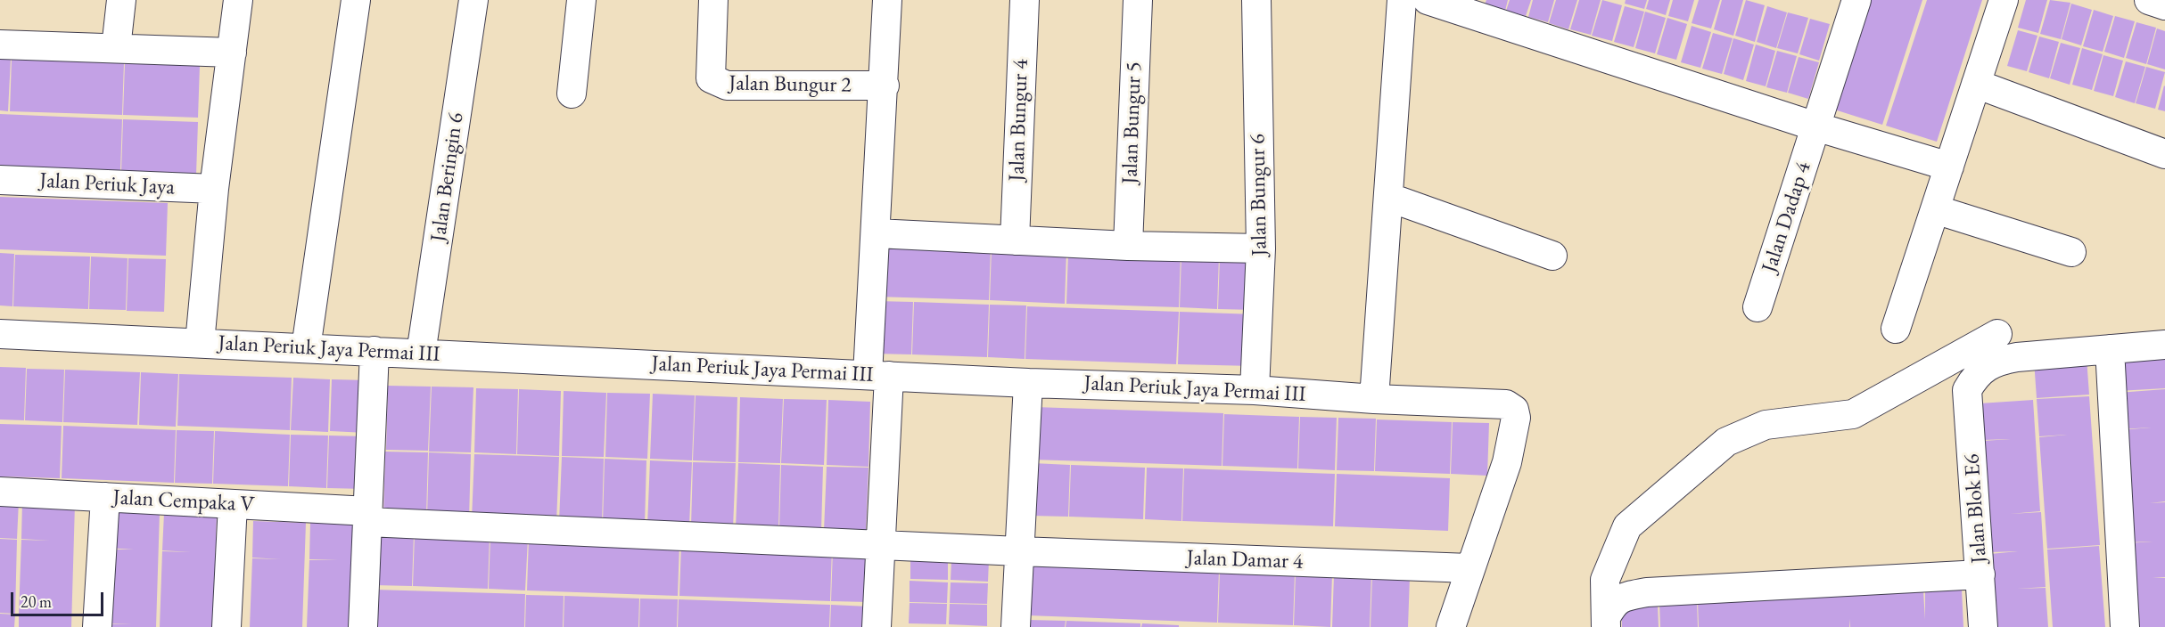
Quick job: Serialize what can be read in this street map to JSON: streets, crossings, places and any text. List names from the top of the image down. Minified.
{"streets":{"street":["Jalan Bungur 2","Jalan Bungur 4","Jalan Bungur 5","Jalan Beringin 6","Jalan Periuk Jaya","Jalan Bungur 6","Jalan Dadap 4","Jalan Periuk Jaya Permai III","Jalan Cempaka V","Jalan Blok E6","Jalan Damar 4"]},"crossings":[["Jalan Beringin 6","Jalan Periuk Jaya Permai III"],["Jalan Bungur 6","Jalan Periuk Jaya Permai III"],["Jalan Periuk Jaya Permai III","Jalan Damar 4"],["Jalan Cempaka V","Jalan Damar 4"]],"scale_bar":"20 m"}
